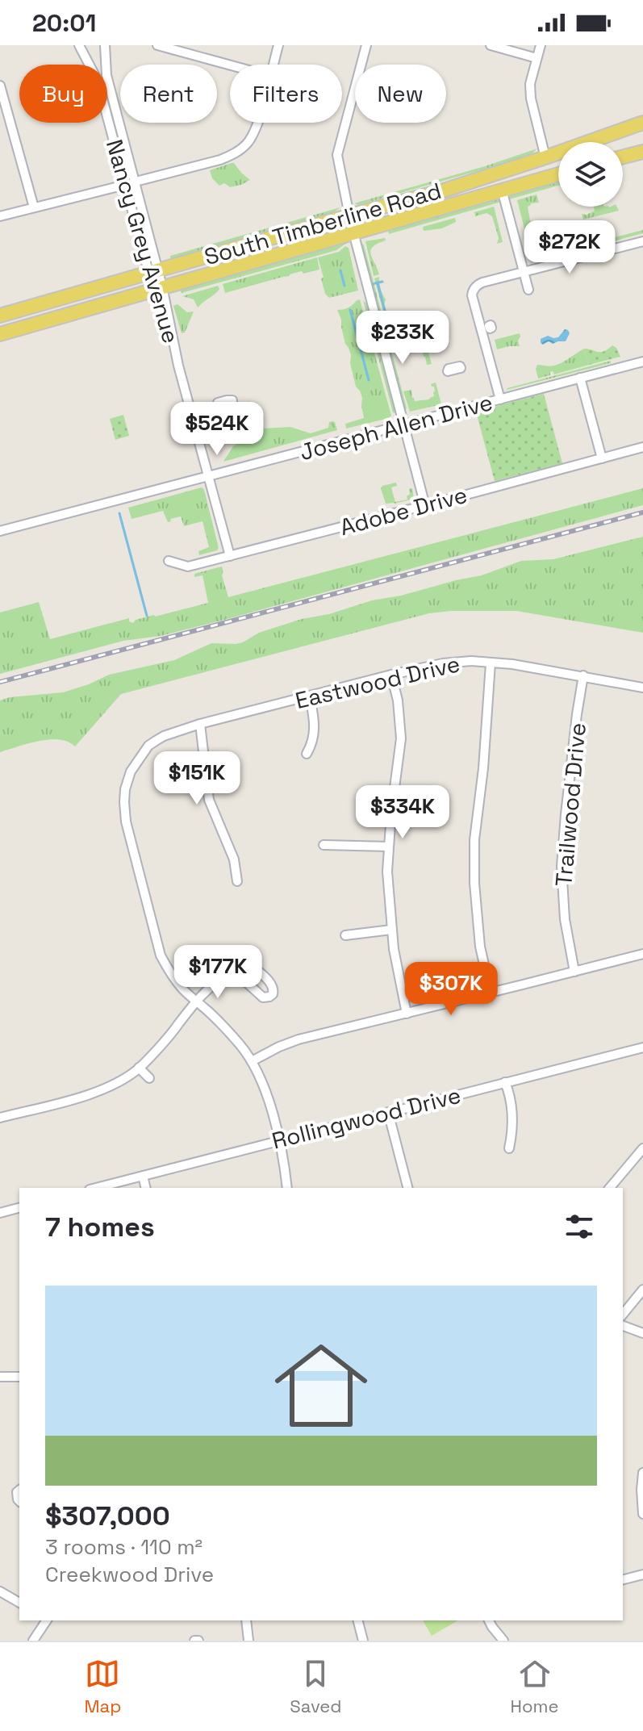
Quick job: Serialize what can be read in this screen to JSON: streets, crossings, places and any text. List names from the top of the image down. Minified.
{"streets":{"main road":["South Timberline Road"],"street":["Nancy Grey Avenue","Joseph Allen Drive","Adobe Drive","Eastwood Drive","Trailwood Drive","Rollingwood Drive"]},"crossings":[["South Timberline Road","Nancy Grey Avenue"],["Nancy Grey Avenue","Joseph Allen Drive"],["Nancy Grey Avenue","Adobe Drive"],["Eastwood Drive","Trailwood Drive"]],"page":{"status":"20:01","chip":["Buy","Rent","Filters","New"],"price":["$272K","$233K","$524K","$151K","$334K","$177K","$307K"],"heading":"7 homes","list":[{"name":"$307,000","note":"3 rooms · 110 m² · Creekwood Drive"}],"tabs":["Map","Saved","Home"]}}
